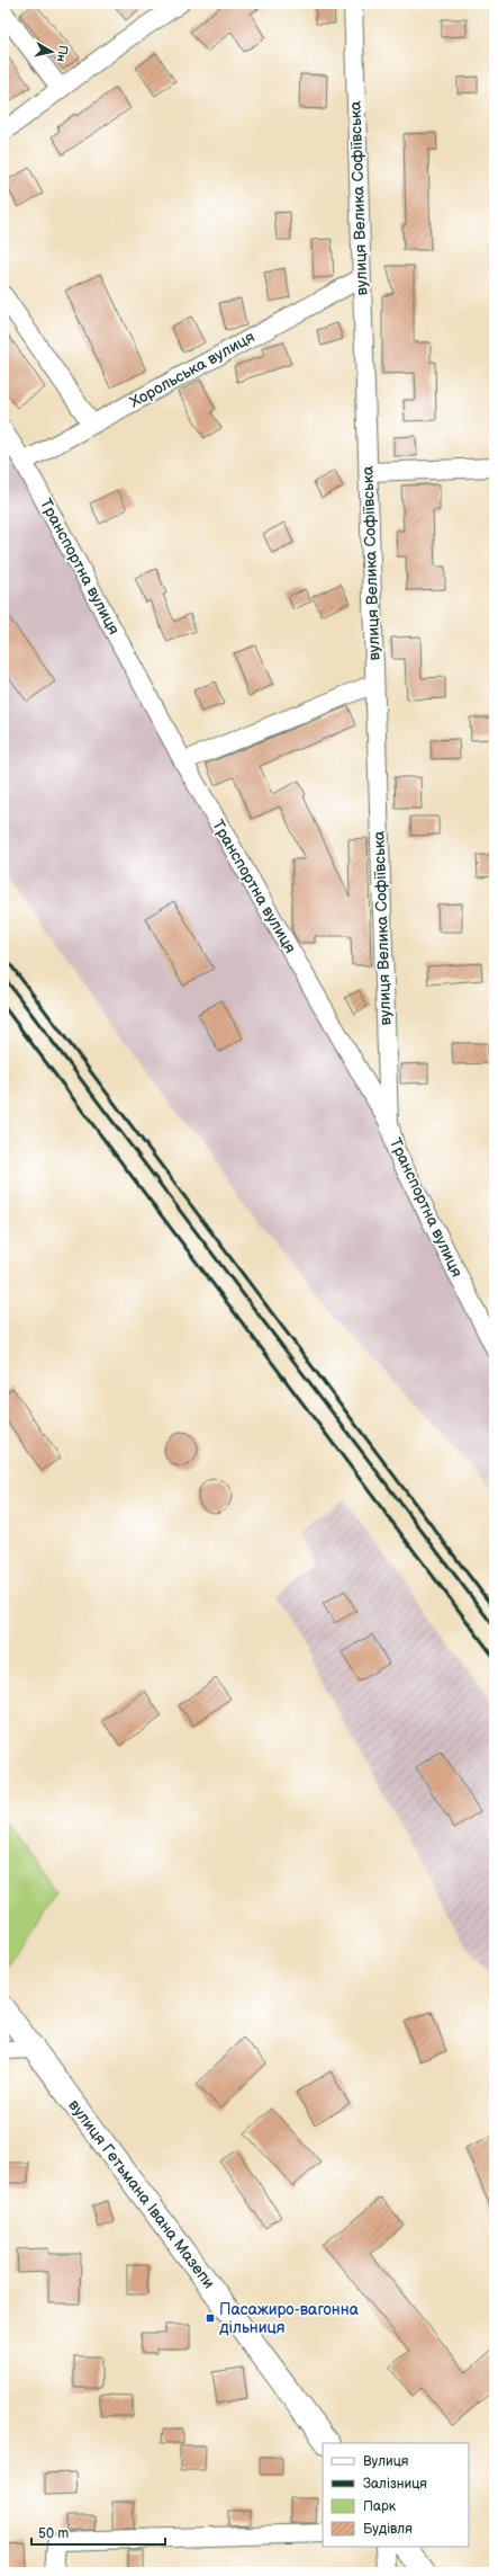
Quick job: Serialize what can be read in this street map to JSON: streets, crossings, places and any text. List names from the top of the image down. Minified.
{"streets":{"main road":["вулиця Гетьмана Івана Мазепи"],"street":["вулиця Велика Софіївська","Хорольська вулиця","Транспортна вулиця"]},"crossings":[["вулиця Велика Софіївська","Хорольська вулиця"],["вулиця Велика Софіївська","Транспортна вулиця"],["Хорольська вулиця","Транспортна вулиця"]],"places":{"transit":["Пасажиро-вагонна дільниця"]},"legend":["Вулиця","Залізниця","Парк","Будівля"],"scale_bar":"50 m","north":"right"}
